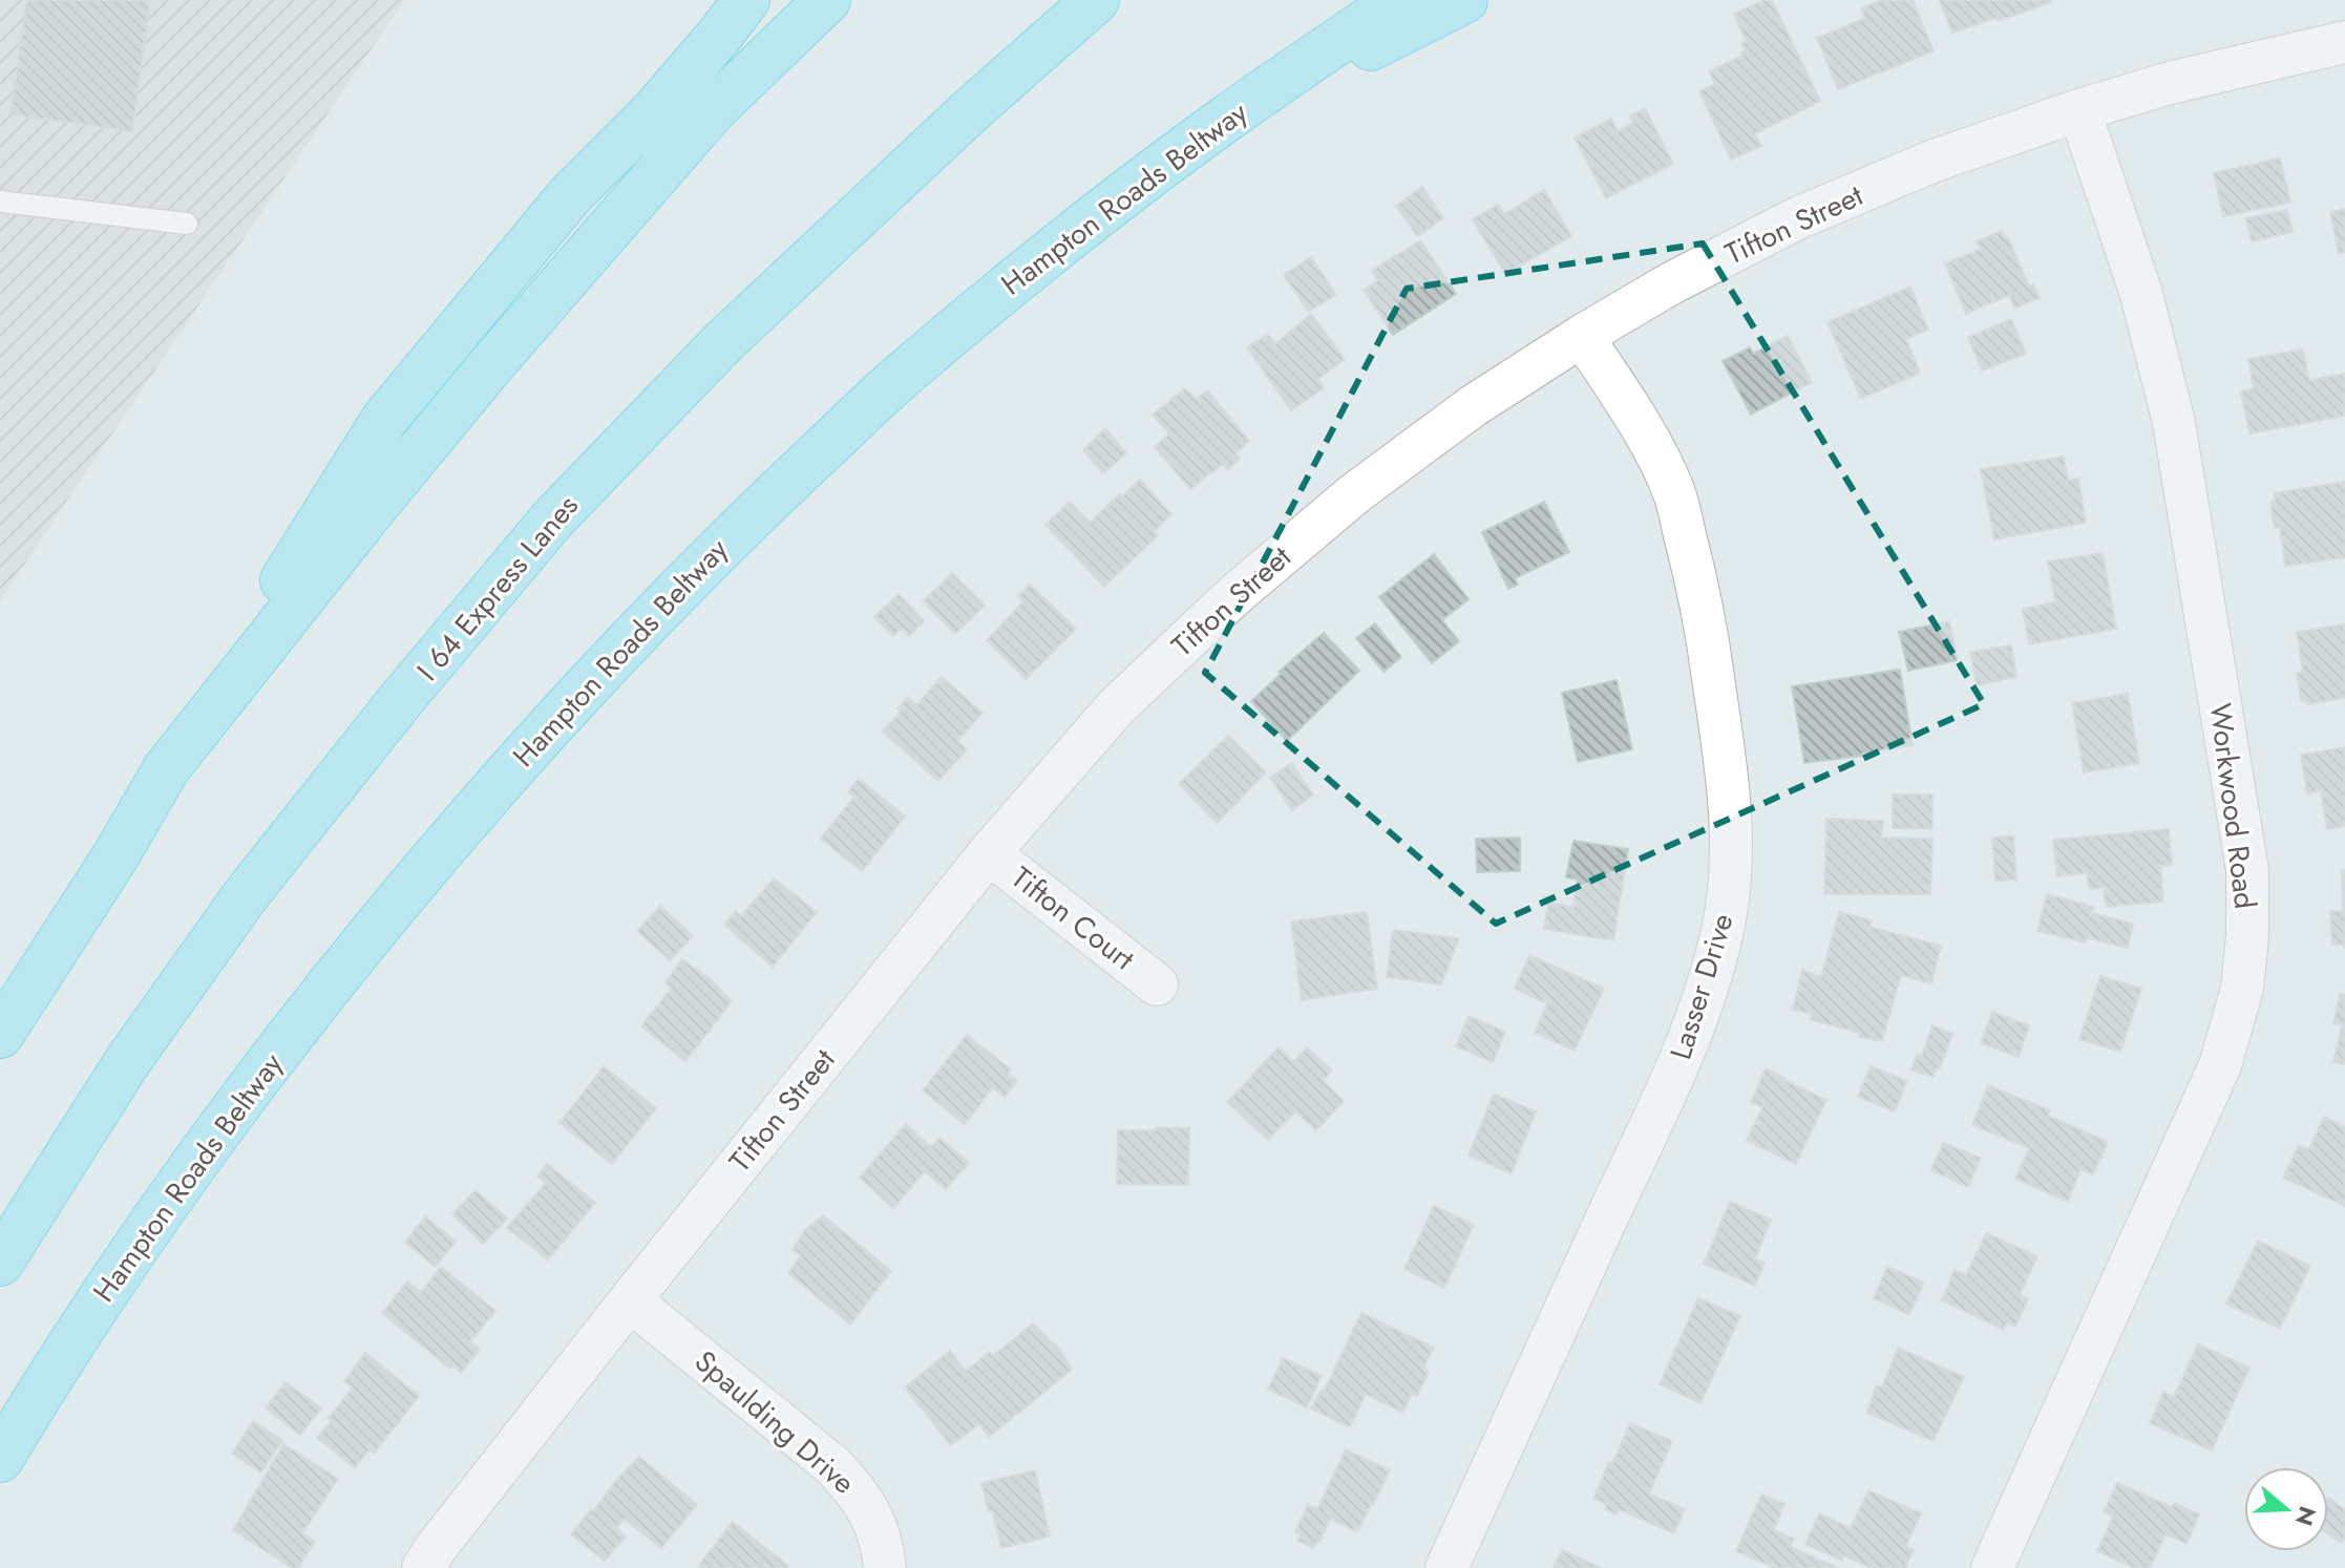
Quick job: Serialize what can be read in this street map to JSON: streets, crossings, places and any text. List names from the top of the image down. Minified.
{"streets":{"highway":["Hampton Roads Beltway","I 64 Express Lanes"],"street":["Tifton Street","Workwood Road","Tifton Court","Lasser Drive","Spaulding Drive"]},"crossings":[["Tifton Street","Workwood Road"],["Tifton Street","Tifton Court"],["Tifton Street","Lasser Drive"],["Tifton Street","Spaulding Drive"]],"north":"right"}
